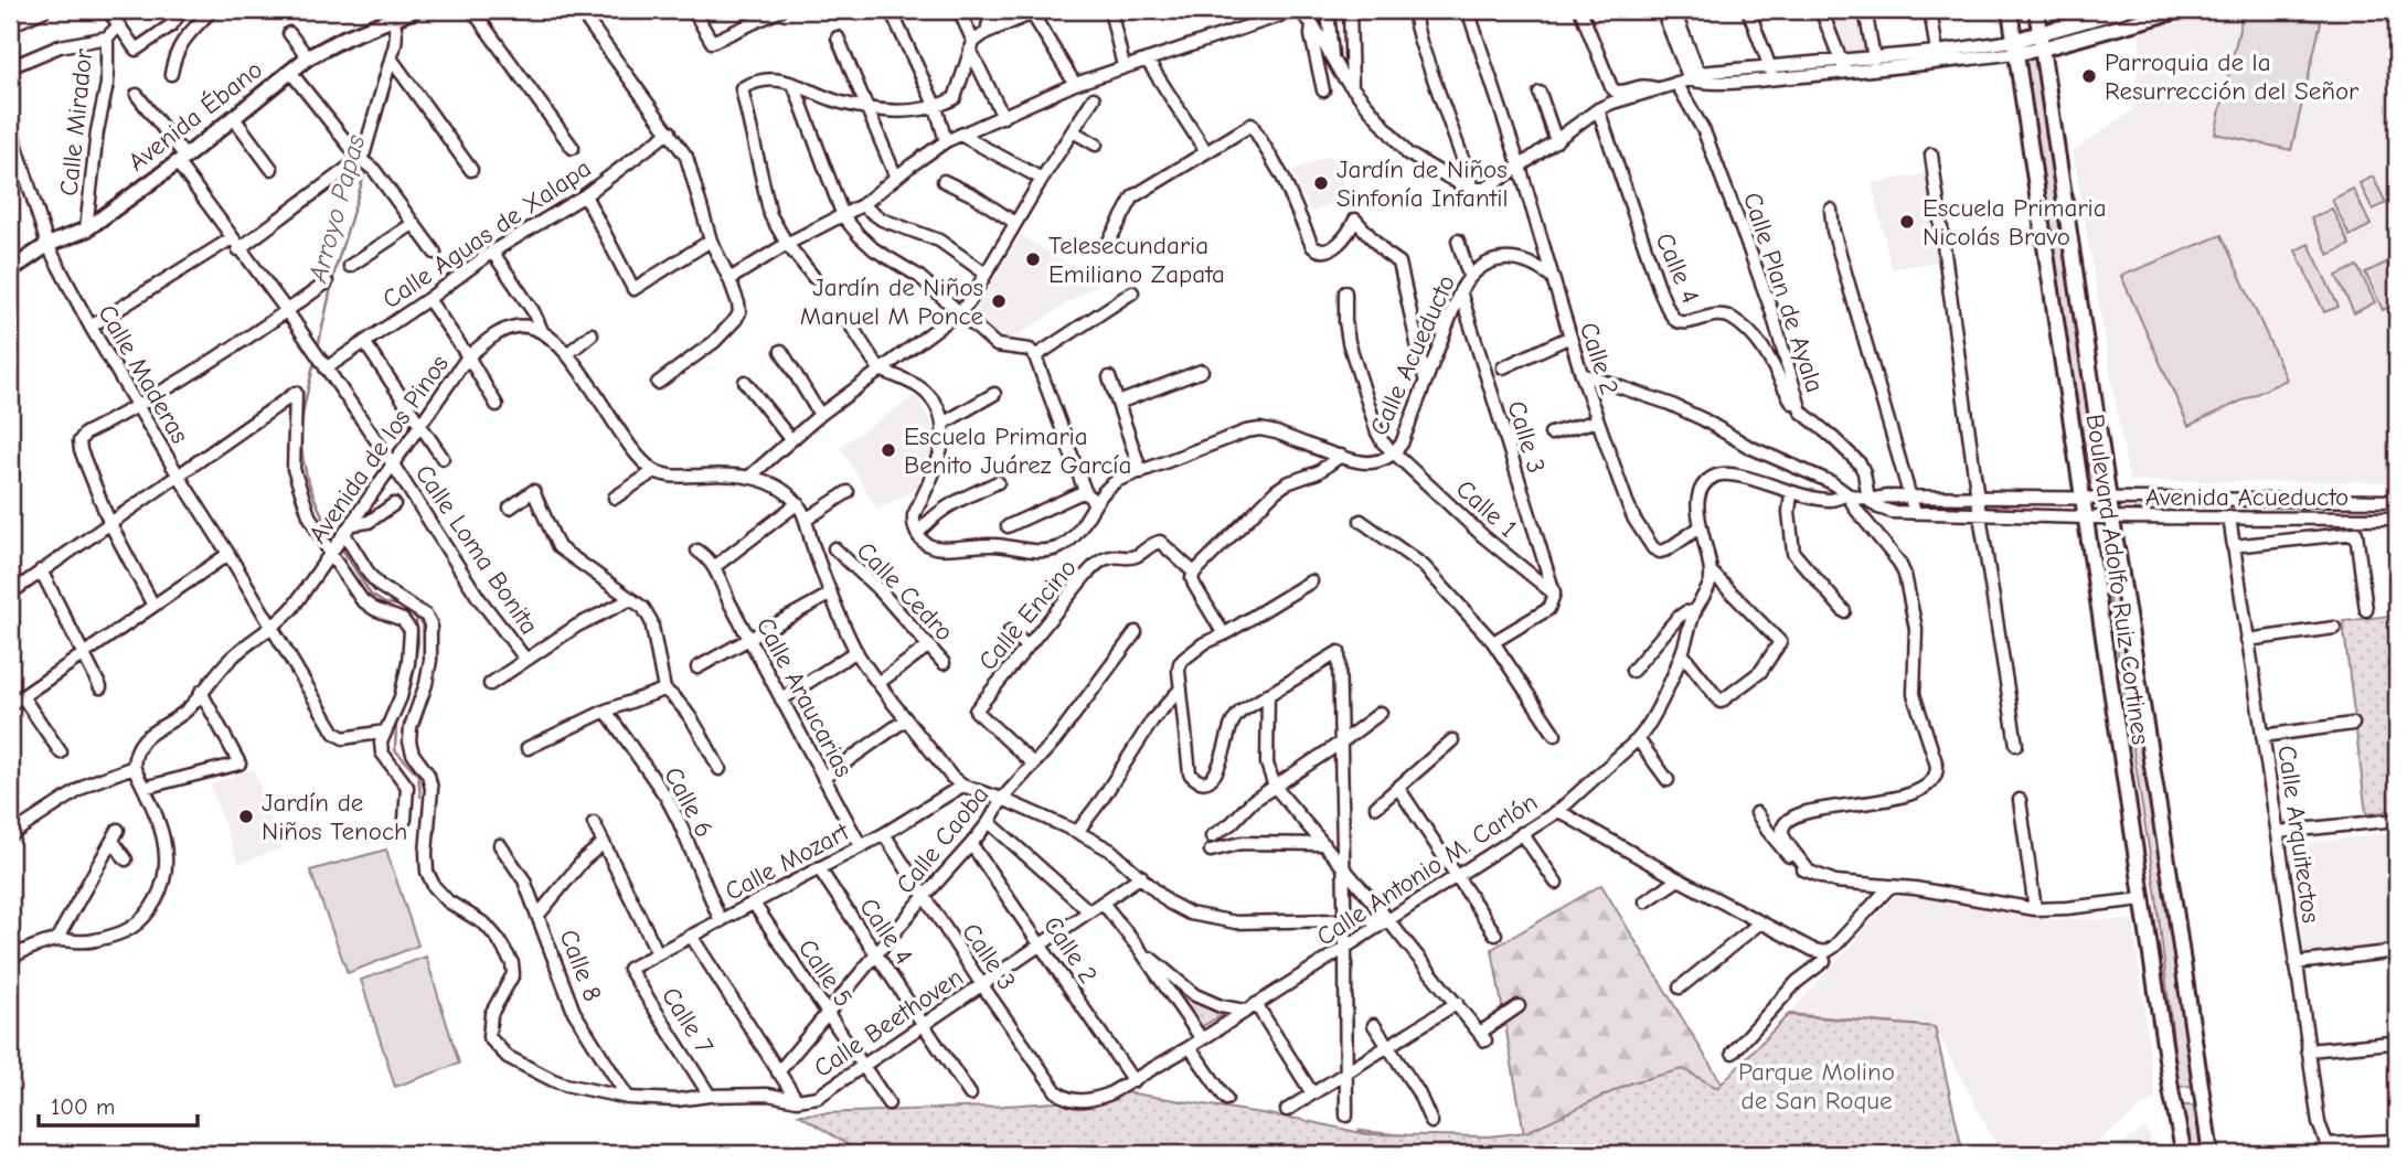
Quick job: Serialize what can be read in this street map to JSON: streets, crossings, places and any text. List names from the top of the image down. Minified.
{"streets":{"main road":["Avenida Ébano","Boulevard Adolfo Ruiz Cortines"],"street":["Calle Mirador","Calle Aguas de Xalapa","Calle 4","Calle Plan de Ayala","Calle Acueducto","Calle 2","Calle Maderas","Calle 3","Avenida de los Pinos","Avenida Acueducto","Calle 1","Calle Loma Bonita","Calle Cedro","Calle Encino","Calle Araucarias","Calle 6","Calle Arquitectos","Calle Caoba","Calle Mozart","Calle Antonio M. Carlón","Calle 8","Calle 5","Calle 7","Calle Beethoven"]},"crossings":[["Avenida Ébano","Calle Mirador"],["Avenida Ébano","Calle Maderas"],["Avenida Ébano","Calle Loma Bonita"],["Calle Aguas de Xalapa","Calle Loma Bonita"],["Calle 4","Calle Plan de Ayala"],["Calle 4","Calle Caoba"],["Calle 4","Calle Mozart"],["Calle 4","Calle Beethoven"],["Calle Plan de Ayala","Avenida Acueducto"],["Calle Acueducto","Calle 2"],["Calle Acueducto","Calle 3"],["Calle Acueducto","Calle 1"],["Calle 2","Avenida Acueducto"],["Calle 2","Calle Caoba"],["Calle 2","Calle Antonio M. Carlón"],["Calle 2","Calle Beethoven"],["Calle Maderas","Avenida de los Pinos"],["Calle 3","Calle 1"],["Calle 3","Calle Caoba"],["Calle 3","Calle Mozart"],["Calle 3","Calle Antonio M. Carlón"],["Calle 3","Calle Beethoven"],["Avenida de los Pinos","Calle Loma Bonita"],["Avenida de los Pinos","Calle Beethoven"],["Avenida Acueducto","Boulevard Adolfo Ruiz Cortines"],["Avenida Acueducto","Calle Arquitectos"],["Calle Encino","Calle Caoba"],["Calle Araucarias","Calle Mozart"],["Calle 6","Calle Mozart"],["Calle Caoba","Calle 5"],["Calle Mozart","Calle 5"],["Calle Mozart","Calle 7"],["Calle 8","Calle Beethoven"],["Calle 5","Calle Beethoven"],["Calle 7","Calle Beethoven"]],"water":["Arroyo Papas"],"parks":["Parque Molino de San Roque"],"places":["Parroquia de la Resurrección del Señor","Jardín de Niños Sinfonía Infantil","Escuela Primaria Nicolás Bravo","Telesecundaria Emiliano Zapata","Jardín de Niños Manuel M Ponce","Escuela Primaria Benito Juárez García","Jardín de Niños Tenoch"],"scale_bar":"100 m"}
